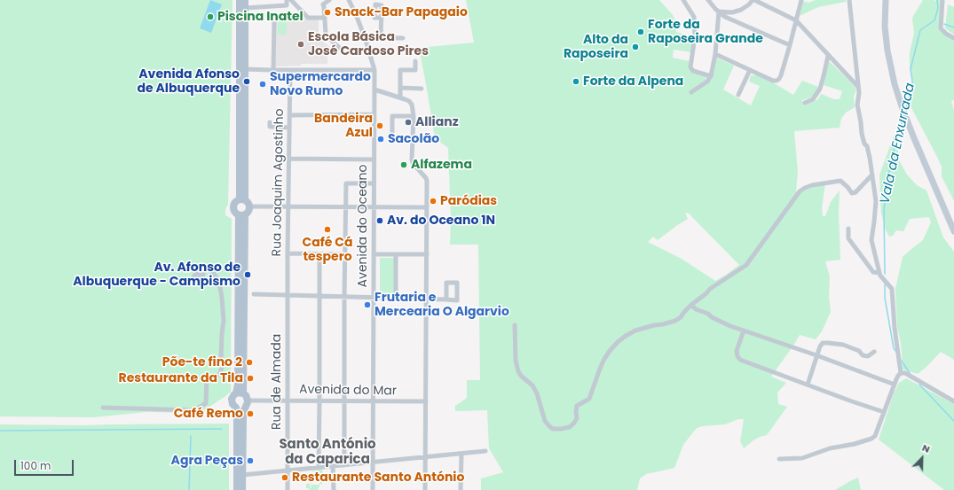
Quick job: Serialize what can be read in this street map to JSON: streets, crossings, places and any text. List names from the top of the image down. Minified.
{"streets":{"street":["Rua Joaquim Agostinho","Avenida do Oceano","Rua de Almada","Avenida do Mar"]},"crossings":[["Rua Joaquim Agostinho","Rua de Almada"],["Avenida do Oceano","Avenida do Mar"],["Rua de Almada","Avenida do Mar"]],"districts":["Santo António da Caparica"],"water":["Vala da Enxurrada"],"places":["Snack-Bar Papagaio","Piscina Inatel","Forte da Raposeira Grande","Escola Básica José Cardoso Pires","Alto da Raposeira","Avenida Afonso de Albuquerque","Forte da Alpena","Supermercardo Novo Rumo","Allianz","Bandeira Azul","Sacolão","Alfazema","Paródias","Av. do Oceano 1N","Café Cá tespero","Av. Afonso de Albuquerque - Campismo","Frutaria e Mercearia O Algarvio","Põe-te fino 2","Restaurante da Tila","Café Remo","Agra Peças","Restaurante Santo António"],"scale_bar":"100 m","north":"top right"}
